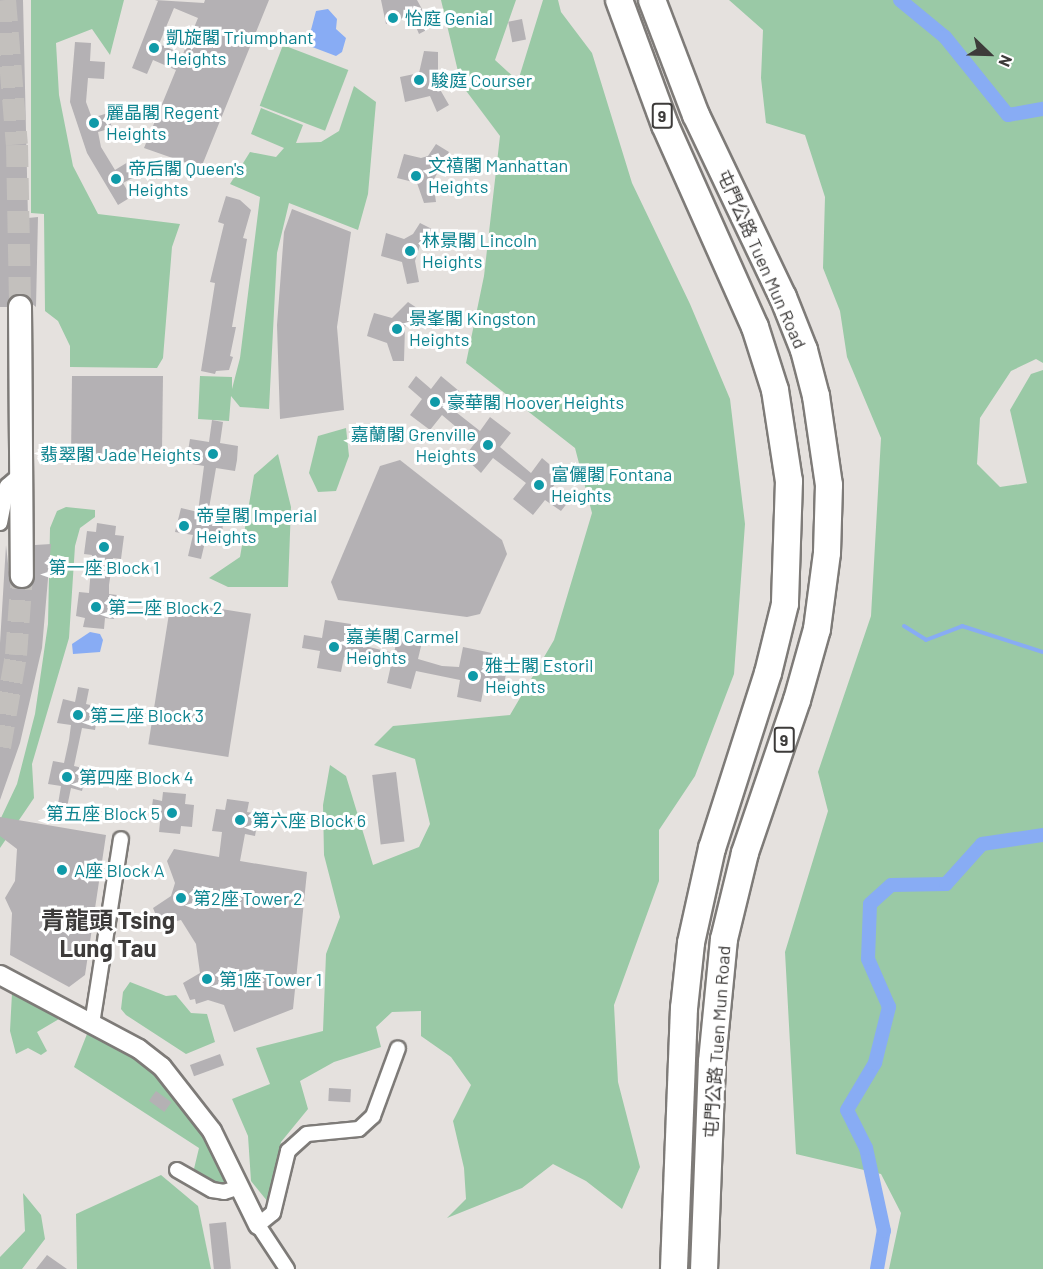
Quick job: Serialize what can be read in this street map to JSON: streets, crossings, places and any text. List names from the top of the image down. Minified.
{"streets":{"highway":["9","屯門公路 Tuen Mun Road"]},"districts":["青龍頭 Tsing Lung Tau"],"places":["怡庭 Genial","凱旋閣 Triumphant Heights","駿庭 Courser","麗晶閣 Regent Heights","文禧閣 Manhattan Heights","帝后閣 Queen's Heights","林景閣 Lincoln Heights","景峯閣 Kingston Heights","豪華閣 Hoover Heights","嘉蘭閣 Grenville Heights","翡翠閣 Jade Heights","富儷閣 Fontana Heights","帝皇閣 Imperial Heights","第一座 Block 1","第二座 Block 2","嘉美閣 Carmel Heights","雅士閣 Estoril Heights","第三座 Block 3","第四座 Block 4","第五座 Block 5","第六座 Block 6","A座 Block A","第2座 Tower 2","第1座 Tower 1"],"north":"bottom right"}
